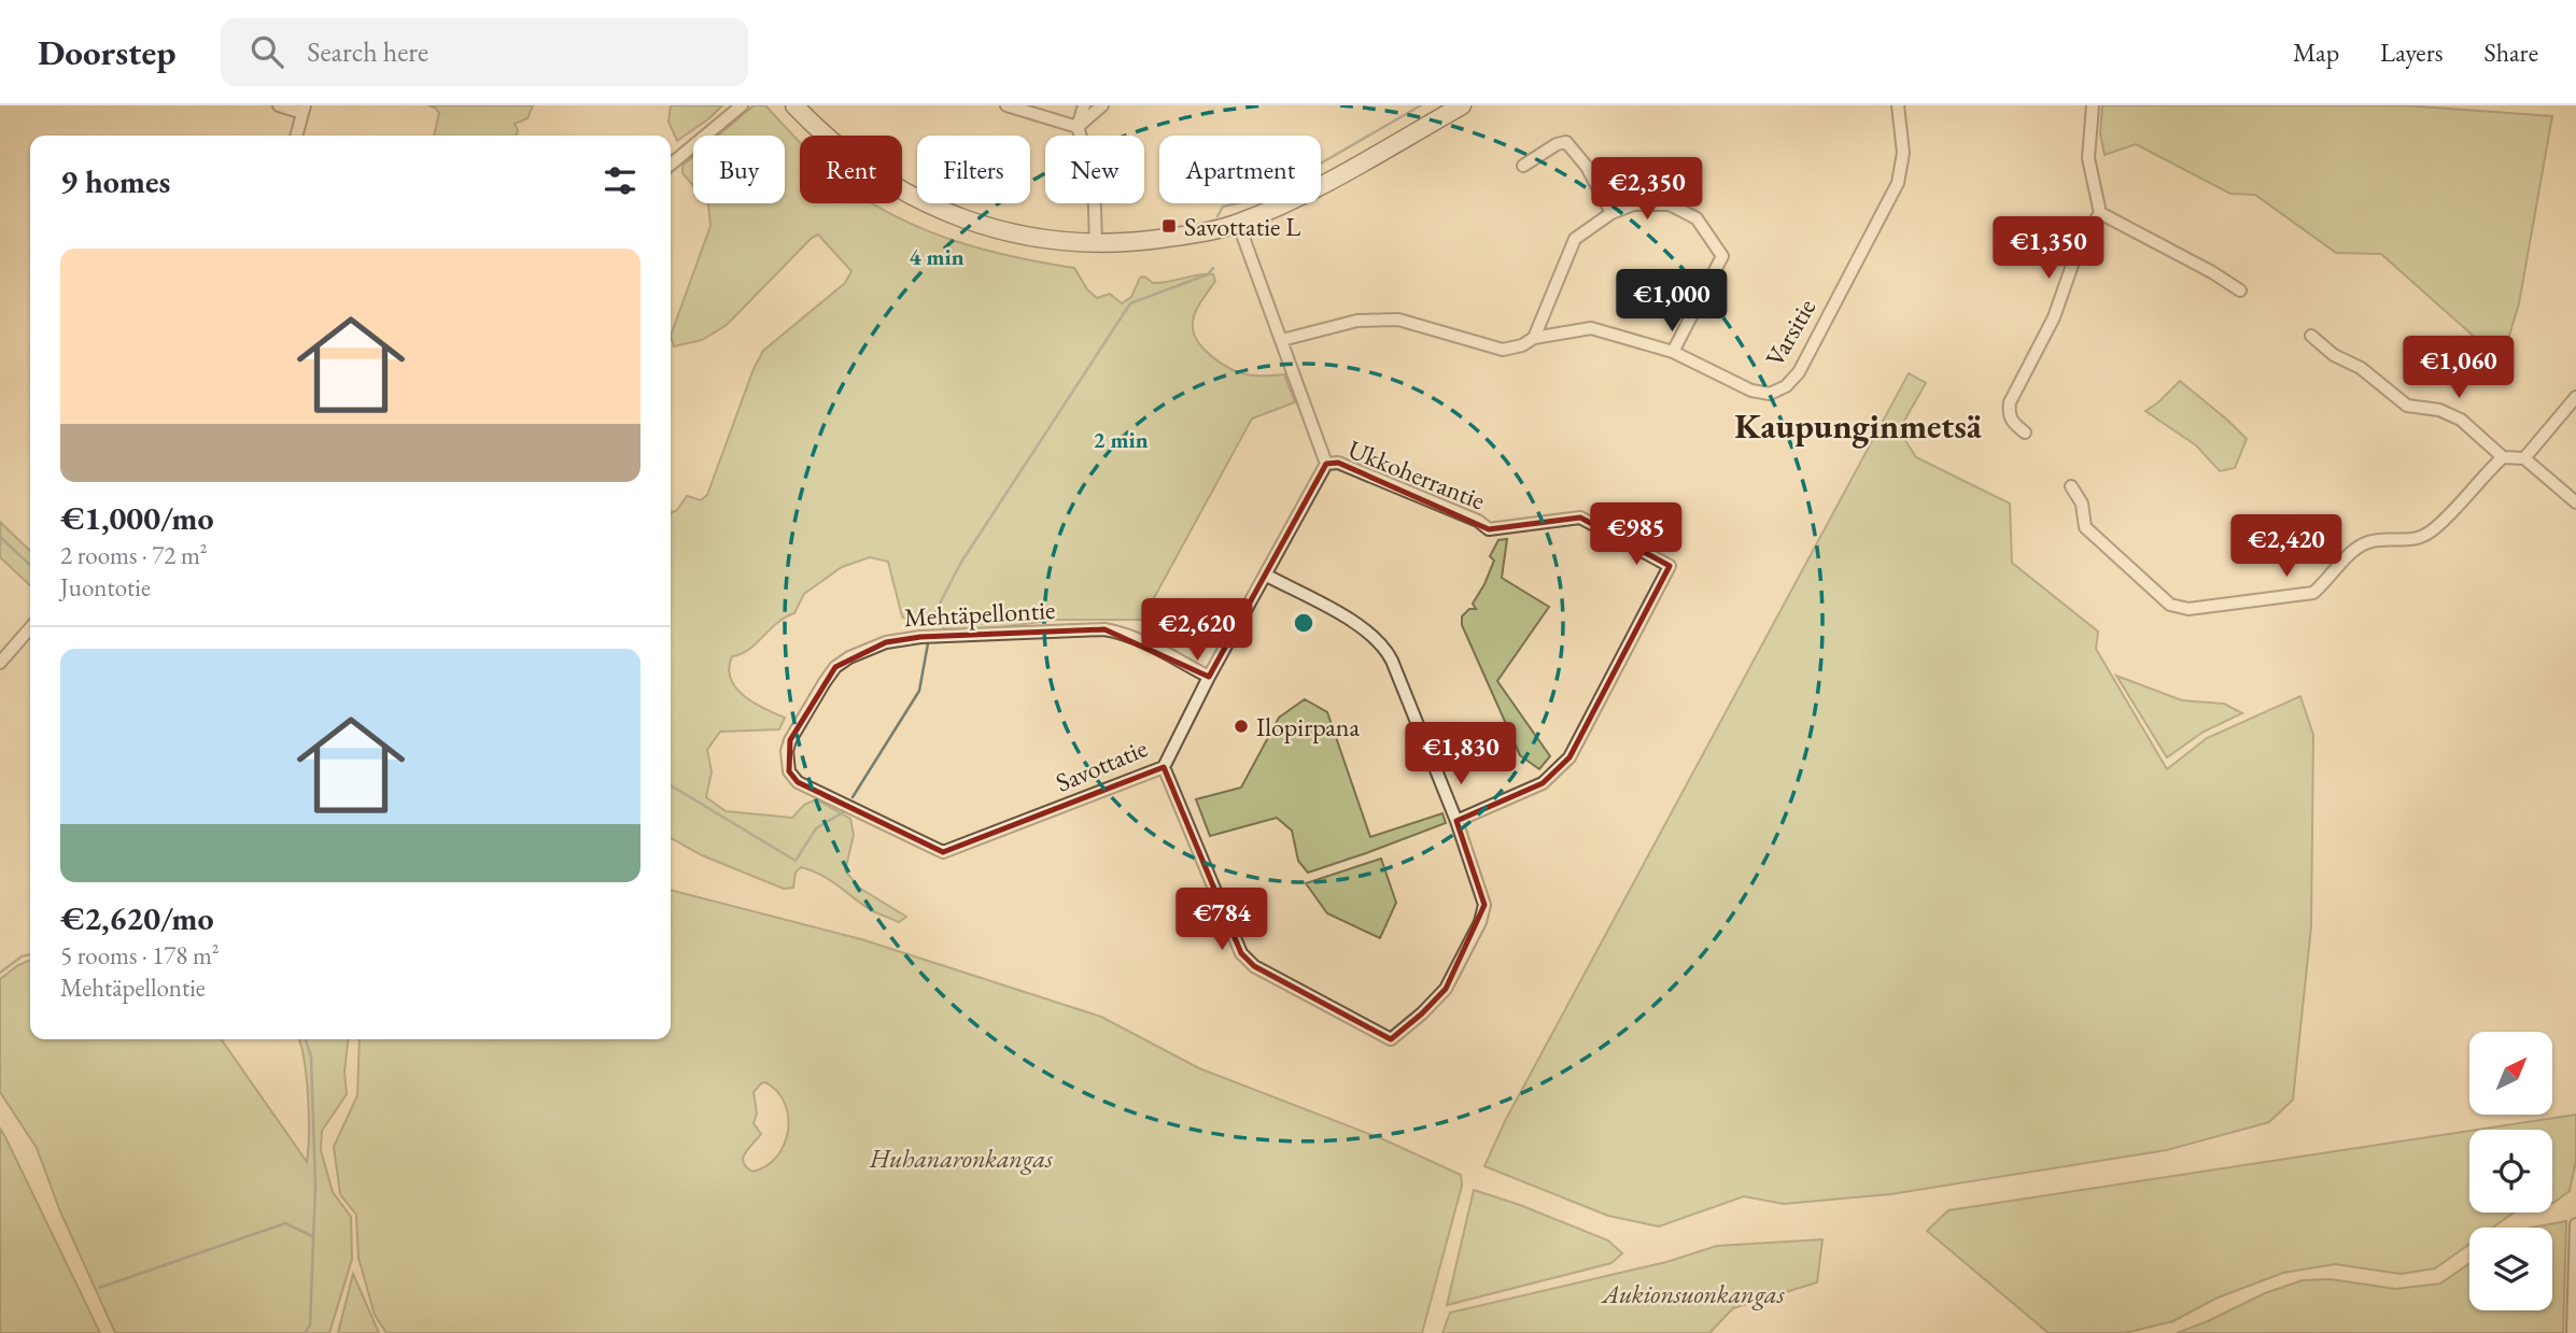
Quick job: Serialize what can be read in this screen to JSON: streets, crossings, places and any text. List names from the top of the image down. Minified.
{"streets":{"street":["Varsitie","Ukkoherrantie","Mehtäpellontie","Savottatie"]},"crossings":[["Ukkoherrantie","Savottatie"],["Mehtäpellontie","Savottatie"]],"districts":["Kaupunginmetsä"],"parks":["Huhanaronkangas","Aukionsuonkangas"],"places":{"transit":["Savottatie L"],"other":["Ilopirpana"]},"north":"top right","page":{"header":"Doorstep","search":"Search here","nav":["Map","Layers","Share"],"chip":["Buy","Rent","Filters","New","Apartment"],"heading":"9 homes","price":["€2,350","€1,350","€1,000","€1,060","€985","€2,420","€2,620","€1,830","€784"],"list":[{"name":"€1,000/mo","note":"2 rooms · 72 m² · Juontotie"},{"name":"€2,620/mo","note":"5 rooms · 178 m² · Mehtäpellontie"}]},"rings":["4 min","2 min"]}
